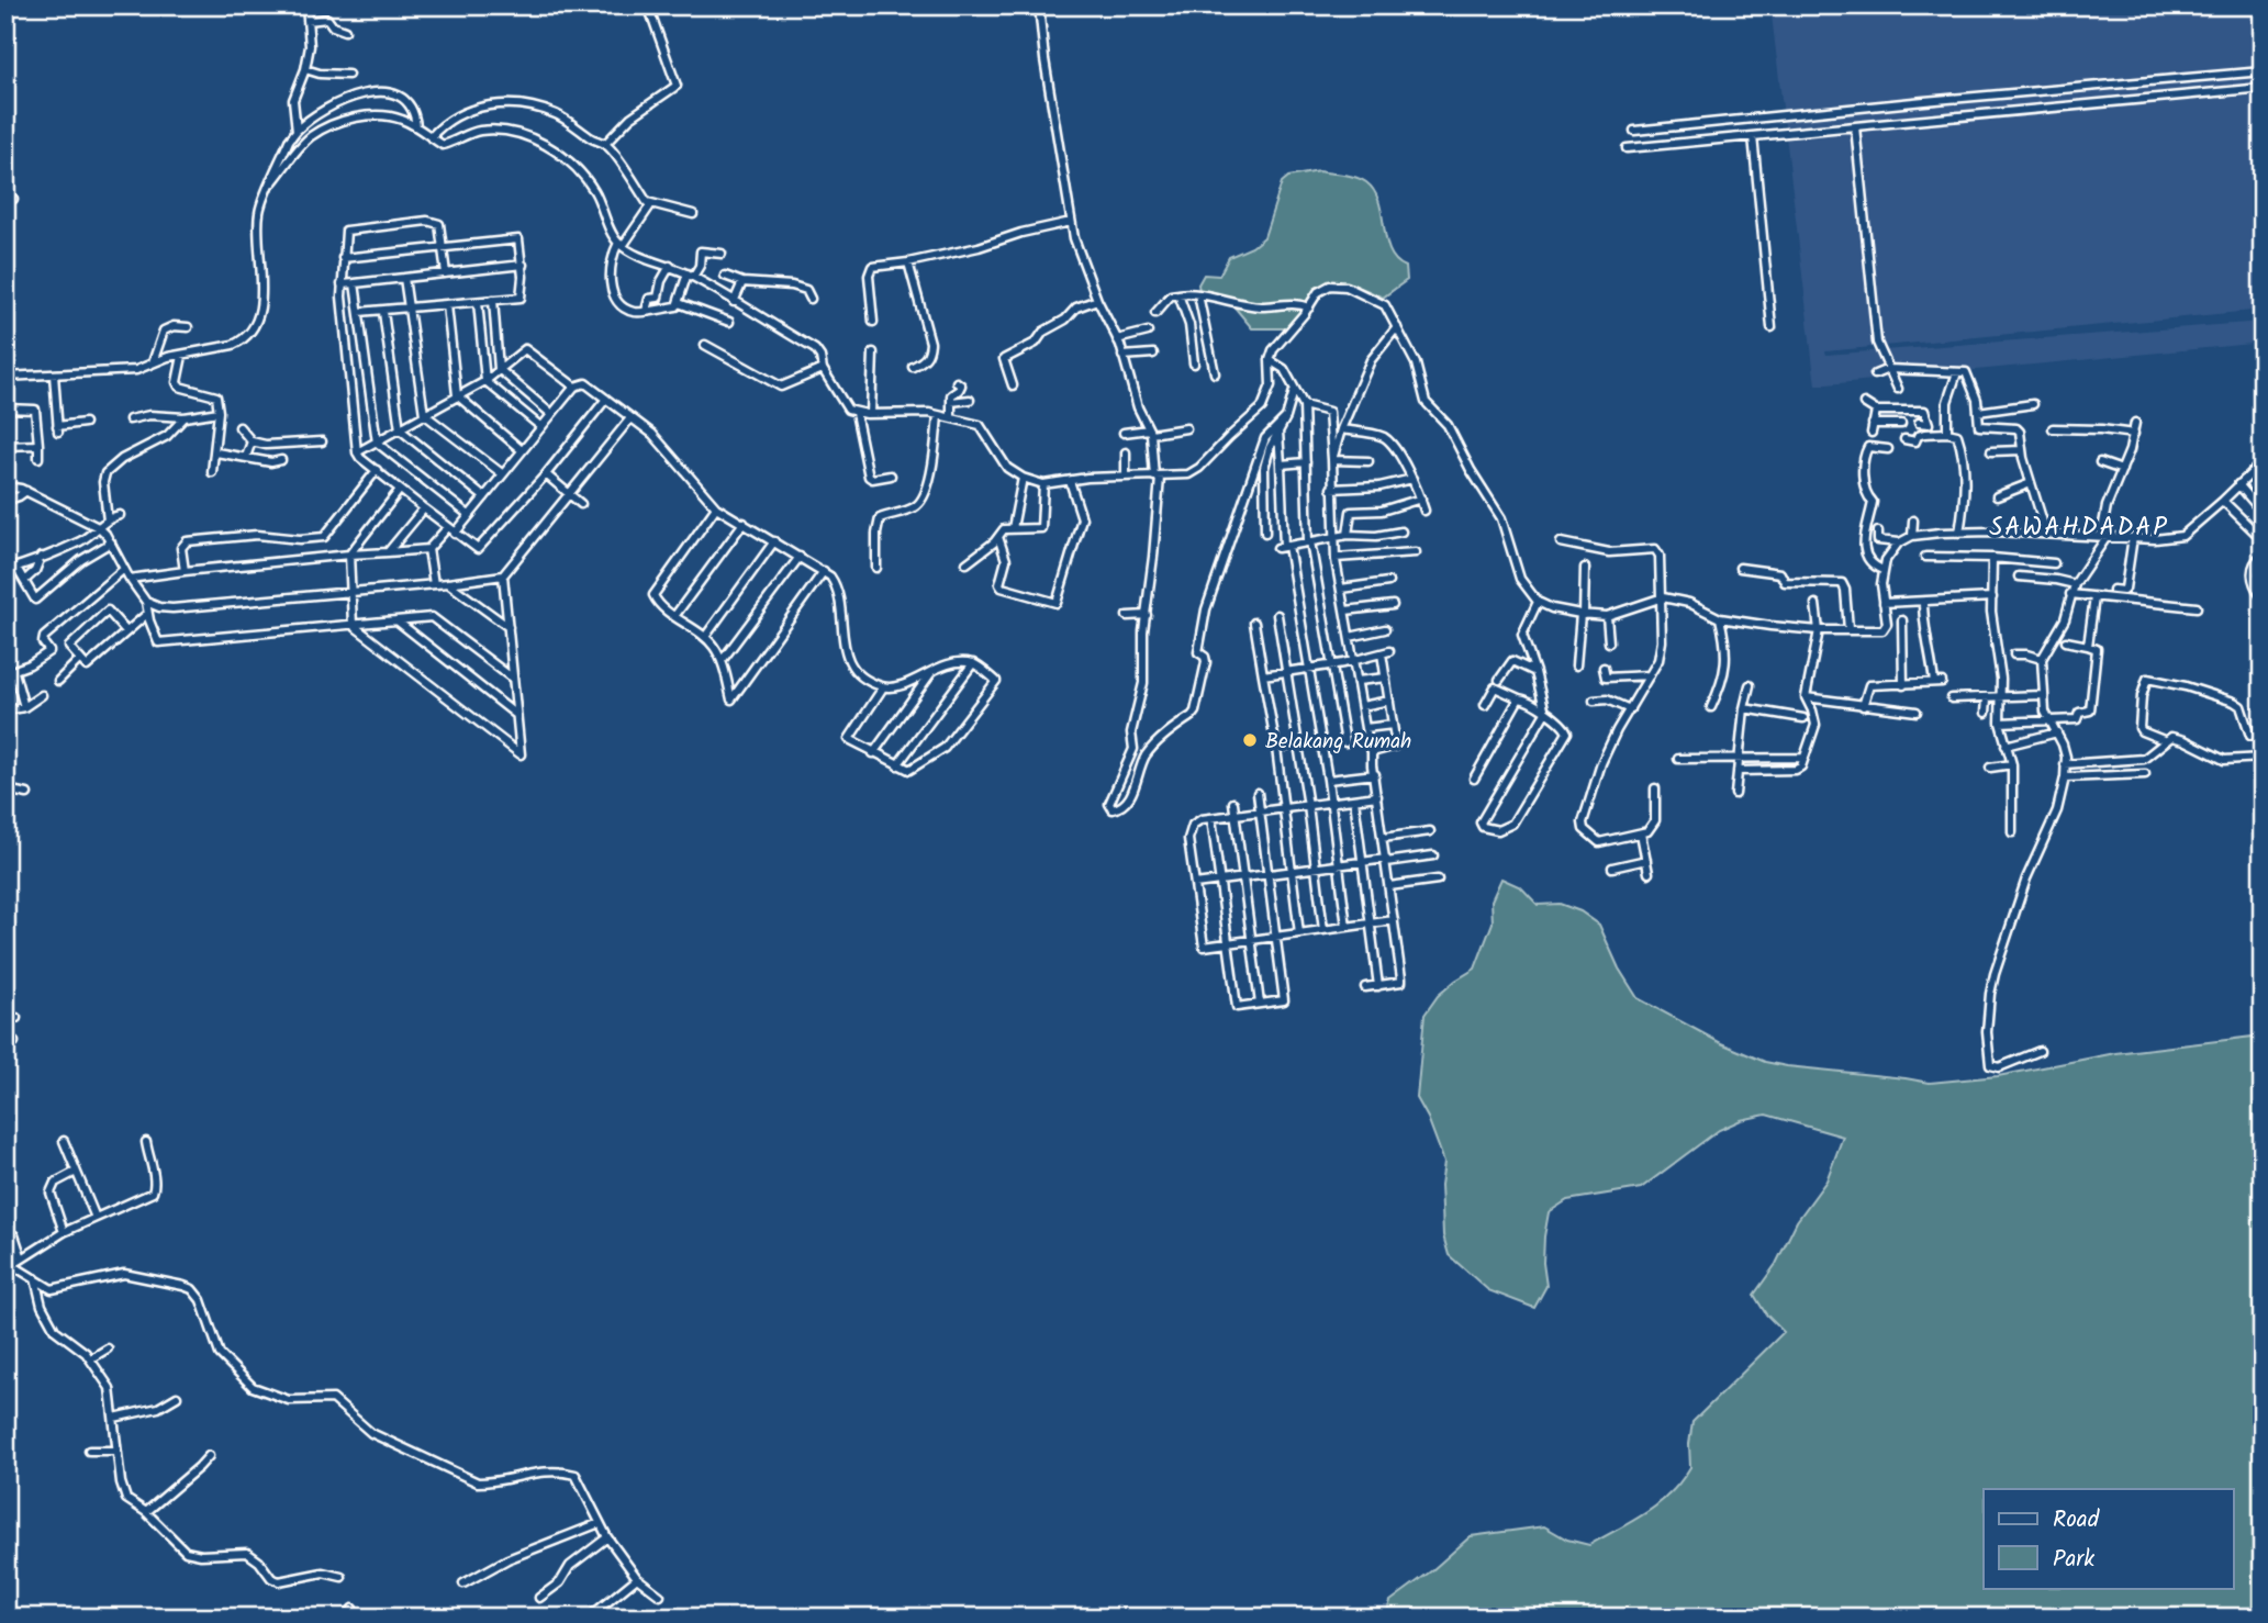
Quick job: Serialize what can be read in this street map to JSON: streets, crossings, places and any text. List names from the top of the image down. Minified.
{"districts":["SAWAHDADAP"],"places":["Belakang Rumah"],"legend":["Road","Park"]}
